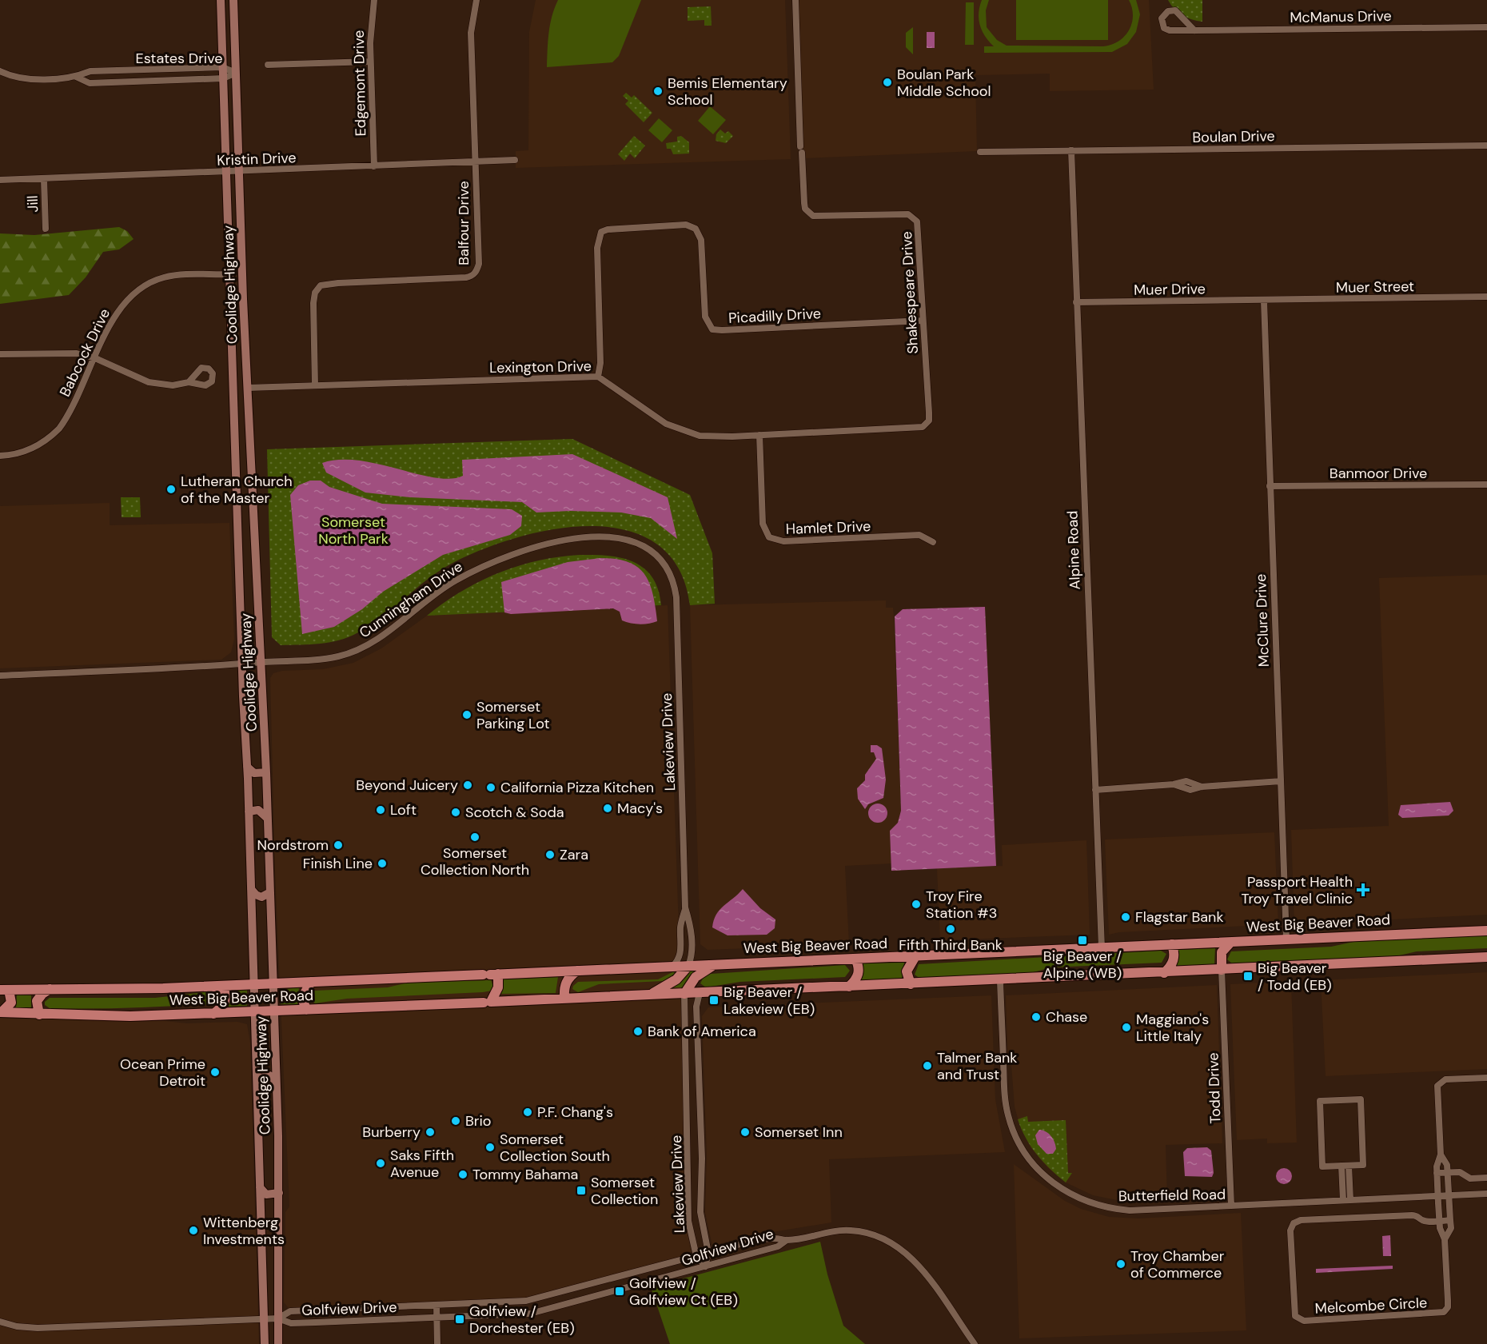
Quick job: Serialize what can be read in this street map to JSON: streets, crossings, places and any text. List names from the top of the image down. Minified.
{"streets":{"main road":["Coolidge Highway","West Big Beaver Road"],"street":["McManus Drive","Estates Drive","Edgemont Drive","Boulan Drive","Kristin Drive","Jill","Balfour Drive","Muer Street","Muer Drive","Shakespeare Drive","Picadilly Drive","Babcock Drive","Lexington Drive","Banmoor Drive","Hamlet Drive","Alpine Road","Cunningham Drive","McClure Drive","Lakeview Drive","Todd Drive","Butterfield Road","Golfview Drive","Melcombe Circle"]},"crossings":[["Estates Drive","Coolidge Highway"],["Edgemont Drive","Kristin Drive"],["Boulan Drive","Alpine Road"],["Kristin Drive","Jill"],["Kristin Drive","Balfour Drive"],["Kristin Drive","Coolidge Highway"],["Balfour Drive","Lexington Drive"],["Coolidge Highway","Babcock Drive"],["Coolidge Highway","Lexington Drive"],["Coolidge Highway","Cunningham Drive"],["Coolidge Highway","West Big Beaver Road"],["Coolidge Highway","Golfview Drive"],["Muer Street","Muer Drive"],["Muer Street","McClure Drive"],["Muer Drive","Alpine Road"],["Muer Drive","McClure Drive"],["Shakespeare Drive","Picadilly Drive"],["Shakespeare Drive","Lexington Drive"],["Picadilly Drive","Lexington Drive"],["Lexington Drive","Hamlet Drive"],["Banmoor Drive","McClure Drive"],["Alpine Road","West Big Beaver Road"],["Cunningham Drive","Lakeview Drive"],["McClure Drive","West Big Beaver Road"],["Lakeview Drive","West Big Beaver Road"],["Lakeview Drive","Golfview Drive"],["West Big Beaver Road","Todd Drive"],["West Big Beaver Road","Butterfield Road"],["Todd Drive","Butterfield Road"],["Butterfield Road","Melcombe Circle"]],"parks":["Somerset North Park"],"places":{"other":["Boulan Park Middle School","Bemis Elementary School","Lutheran Church of the Master","Somerset Parking Lot","Beyond Juicery","California Pizza Kitchen","Macy's","Loft","Scotch & Soda","Somerset Collection North","Nordstrom","Zara","Finish Line","Troy Fire Station #3","Flagstar Bank","Fifth Third Bank","Chase","Maggiano's Little Italy","Bank of America","Talmer Bank and Trust","Ocean Prime Detroit","P.F. Chang's","Brio","Burberry","Somerset Inn","Somerset Collection South","Saks Fifth Avenue","Tommy Bahama","Wittenberg Investments","Troy Chamber of Commerce"],"health":["Passport Health Troy Travel Clinic"],"transit":["Big Beaver / Alpine (WB)","Big Beaver / Todd (EB)","Big Beaver / Lakeview (EB)","Somerset Collection","Golfview / Golfview Ct (EB)","Golfview / Dorchester (EB)"]}}
